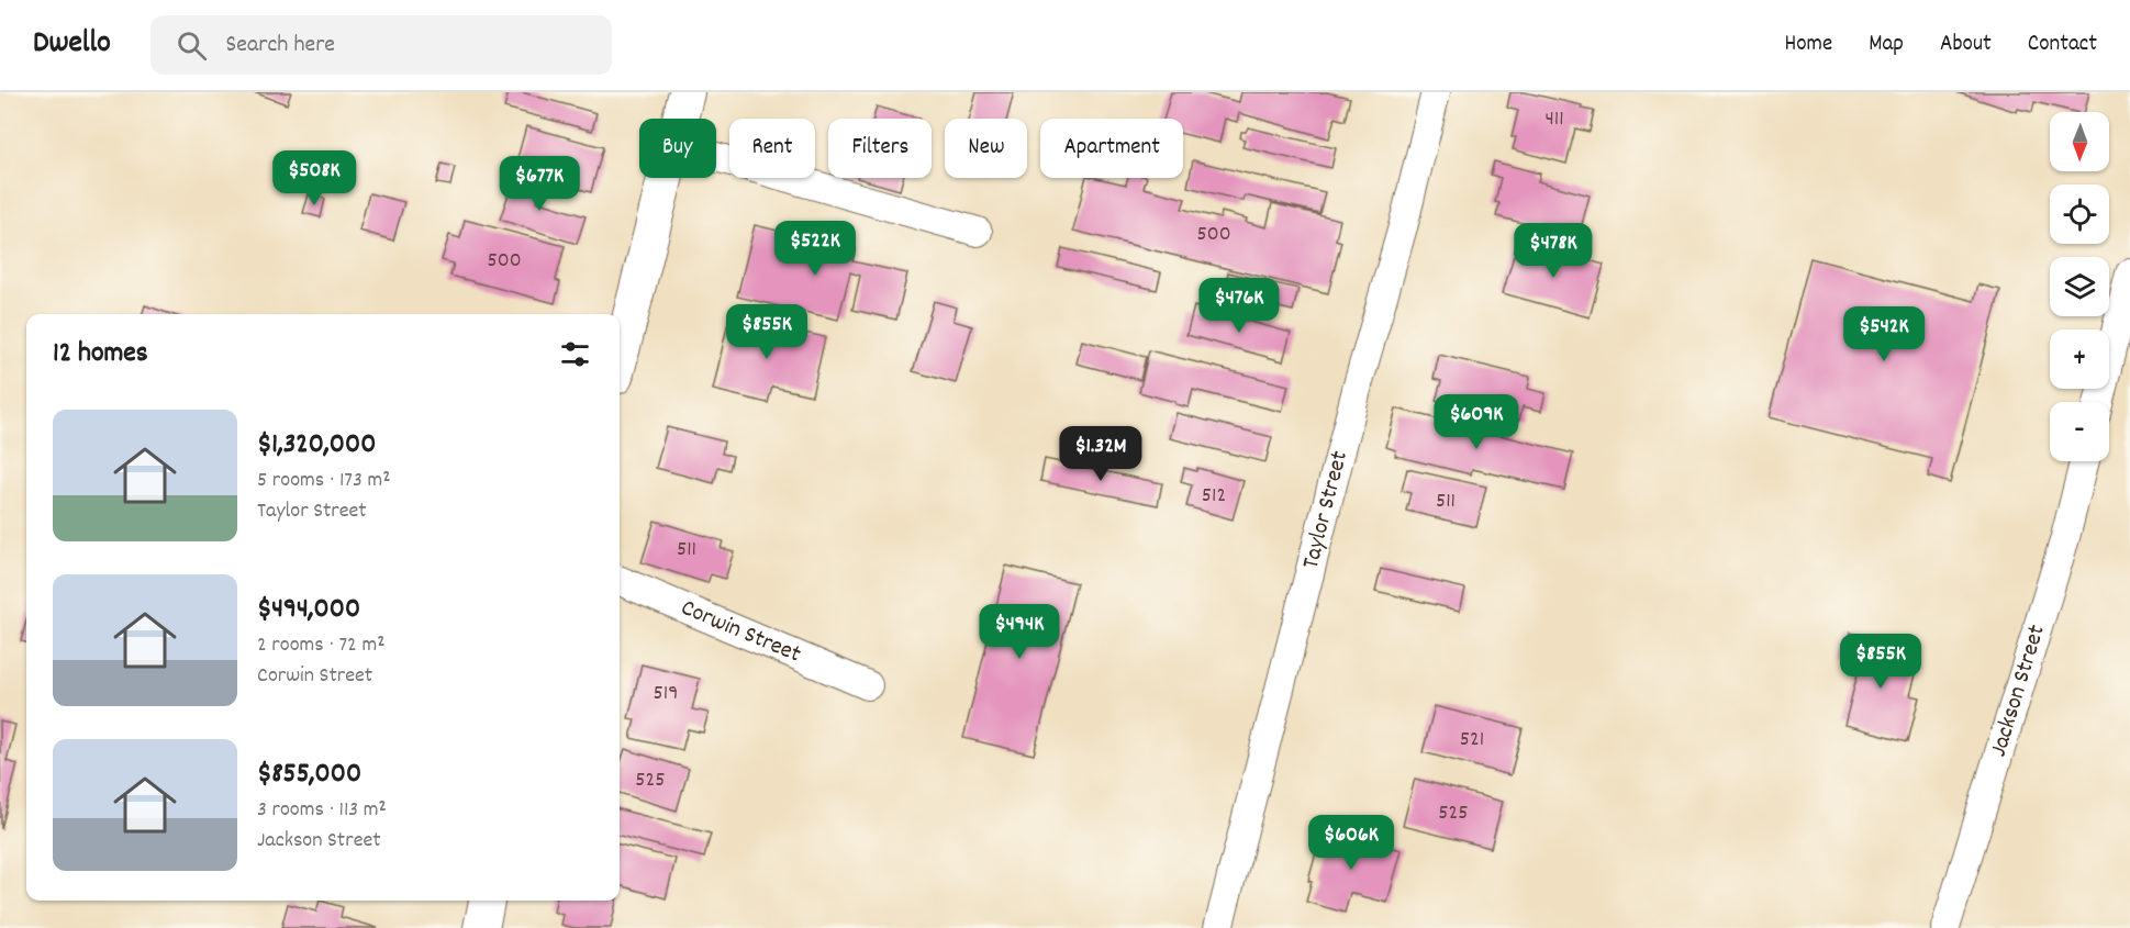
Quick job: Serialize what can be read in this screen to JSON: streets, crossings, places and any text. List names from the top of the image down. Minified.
{"streets":{"street":["Taylor Street","Corwin Street","Jackson Street"]},"house_numbers":["411","500","500","512","511","511","519","521","525","525"],"north":"bottom","page":{"header":"Dwello","search":"Search here","nav":["Home","Map","About","Contact"],"map_buttons":["+","−"],"chip":["Buy","Rent","Filters","New","Apartment"],"price":["$508K","$677K","$522K","$478K","$476K","$855K","$542K","$609K","$1.32M","$494K","$855K","$606K"],"heading":"12 homes","list":[{"name":"$1,320,000","note":"5 rooms · 173 m² · Taylor Street"},{"name":"$494,000","note":"2 rooms · 72 m² · Corwin Street"},{"name":"$855,000","note":"3 rooms · 113 m² · Jackson Street"}]}}
